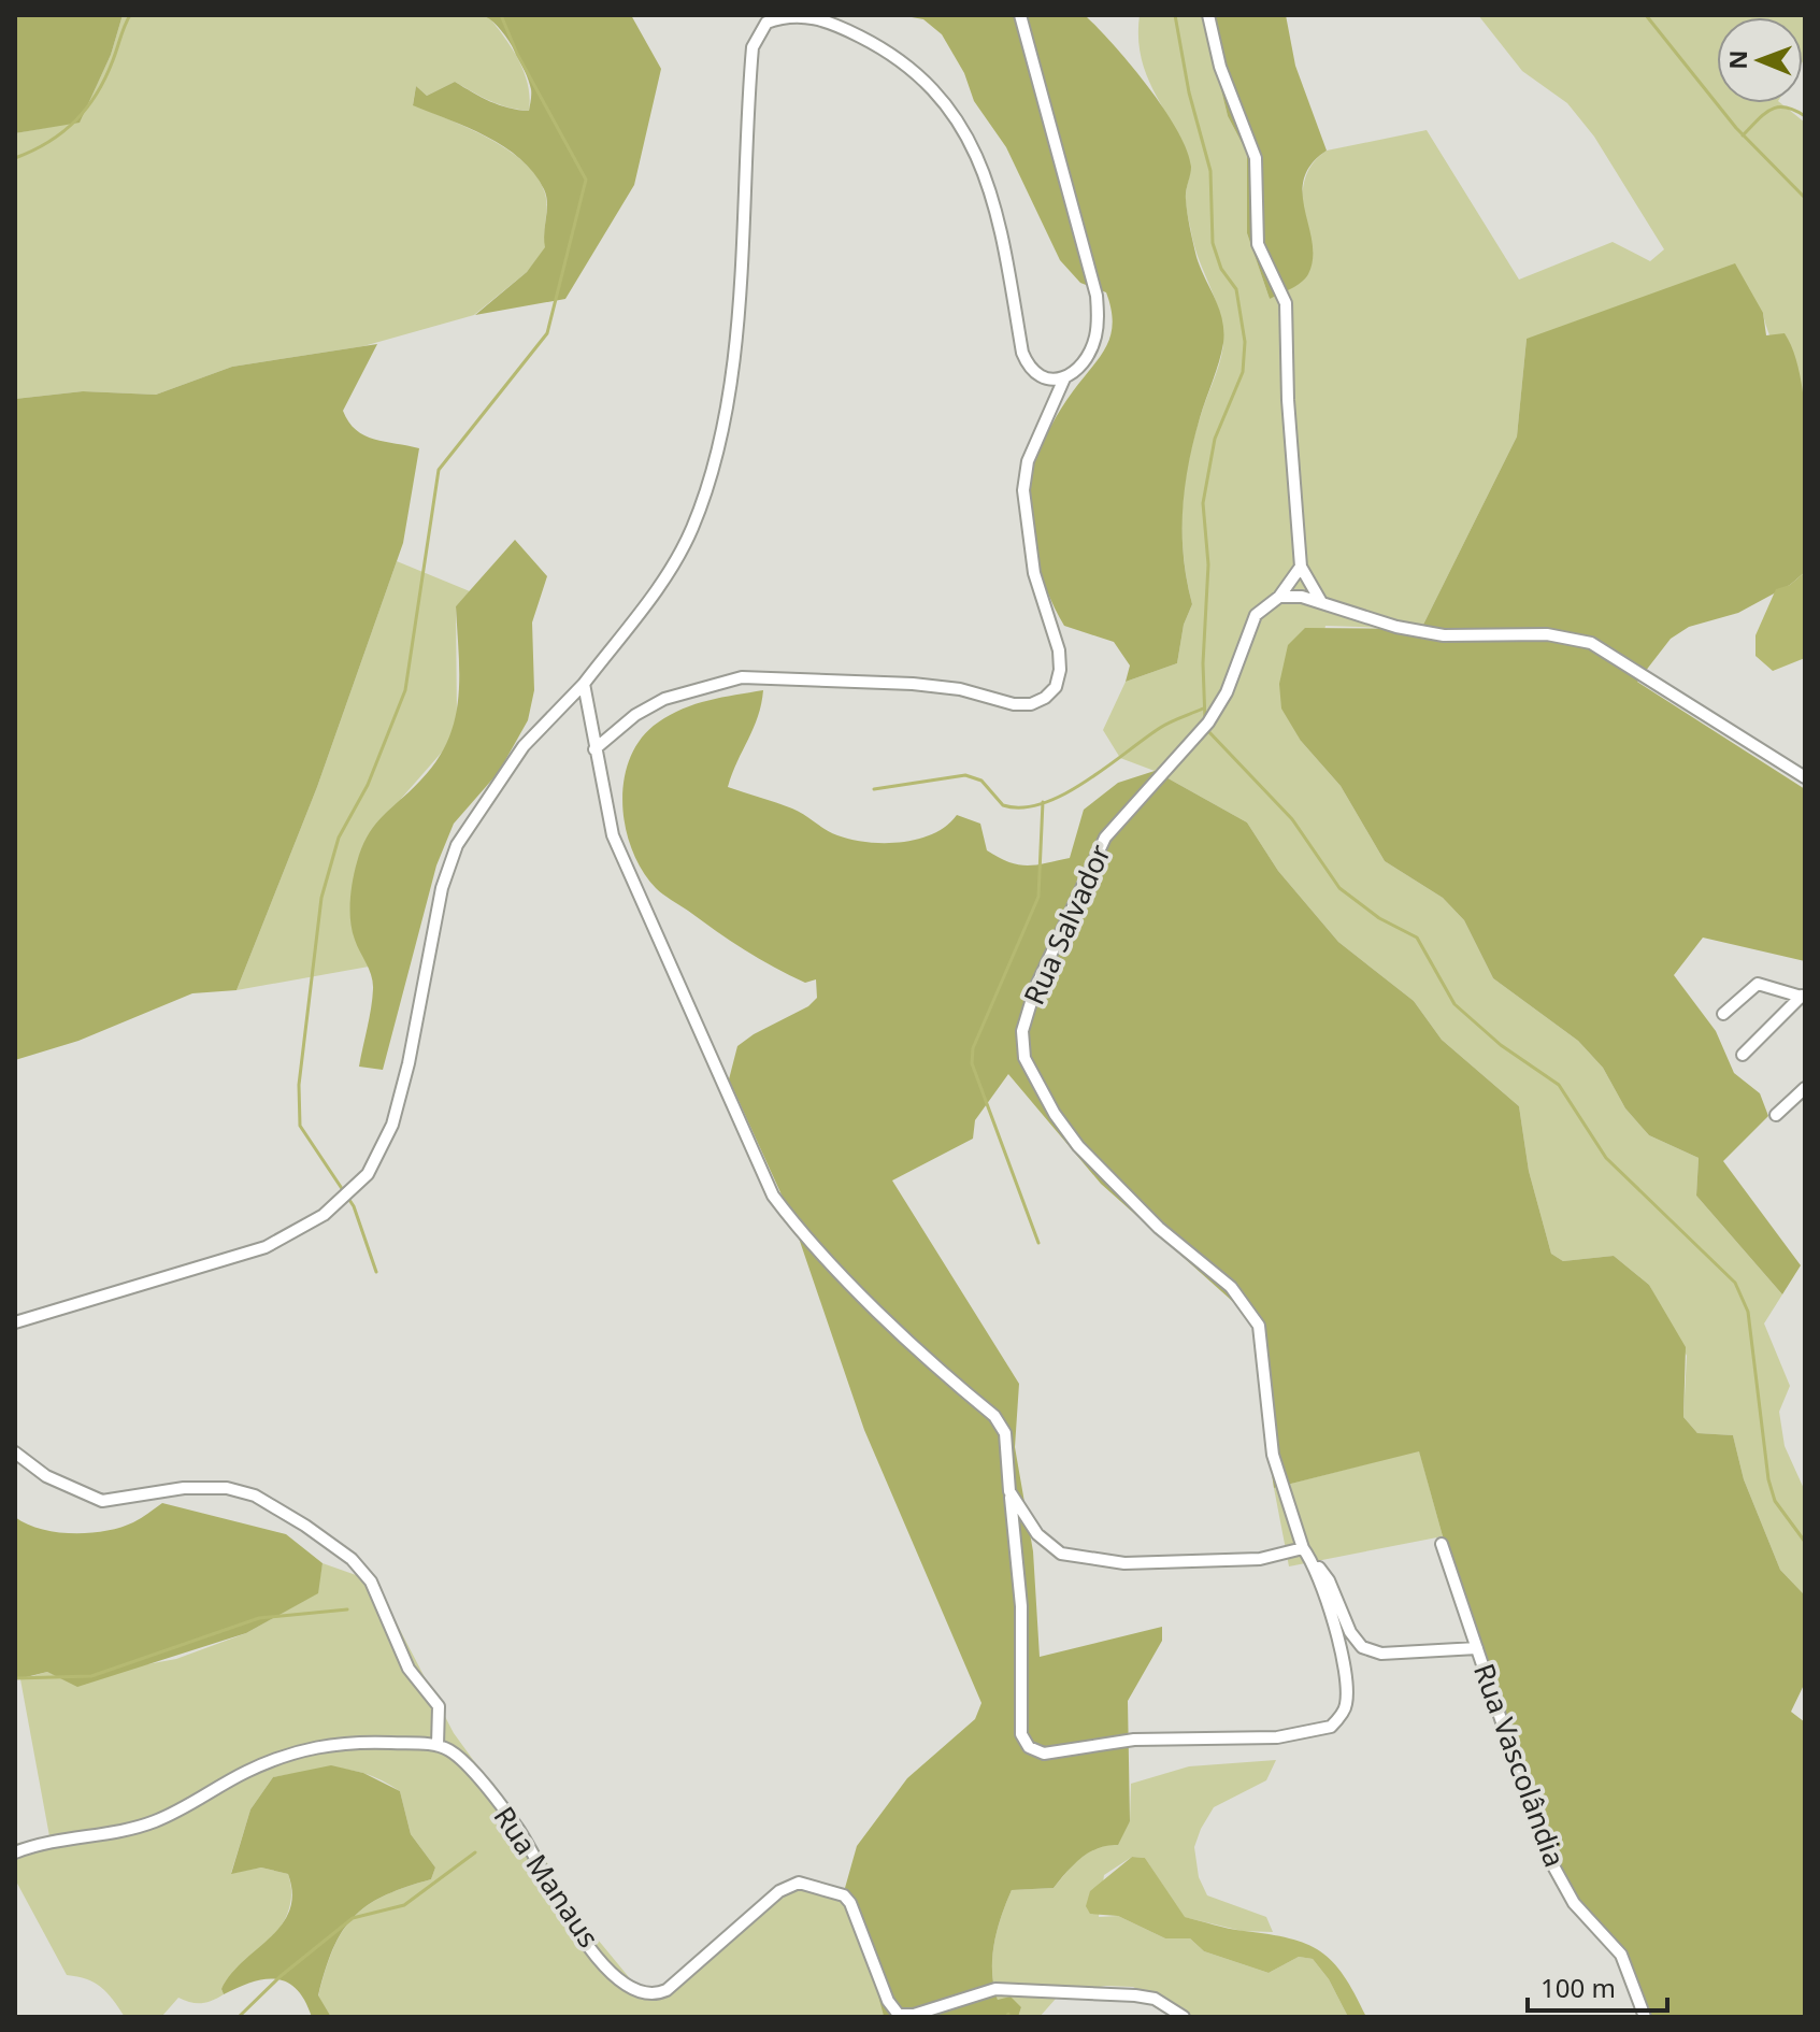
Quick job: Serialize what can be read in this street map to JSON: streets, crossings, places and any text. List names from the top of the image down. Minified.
{"streets":{"street":["Rua Salvador","Rua Vascolândia","Rua Manaus"]},"crossings":[["Rua Salvador","Rua Vascolândia"]],"scale_bar":"100 m","north":"left"}
